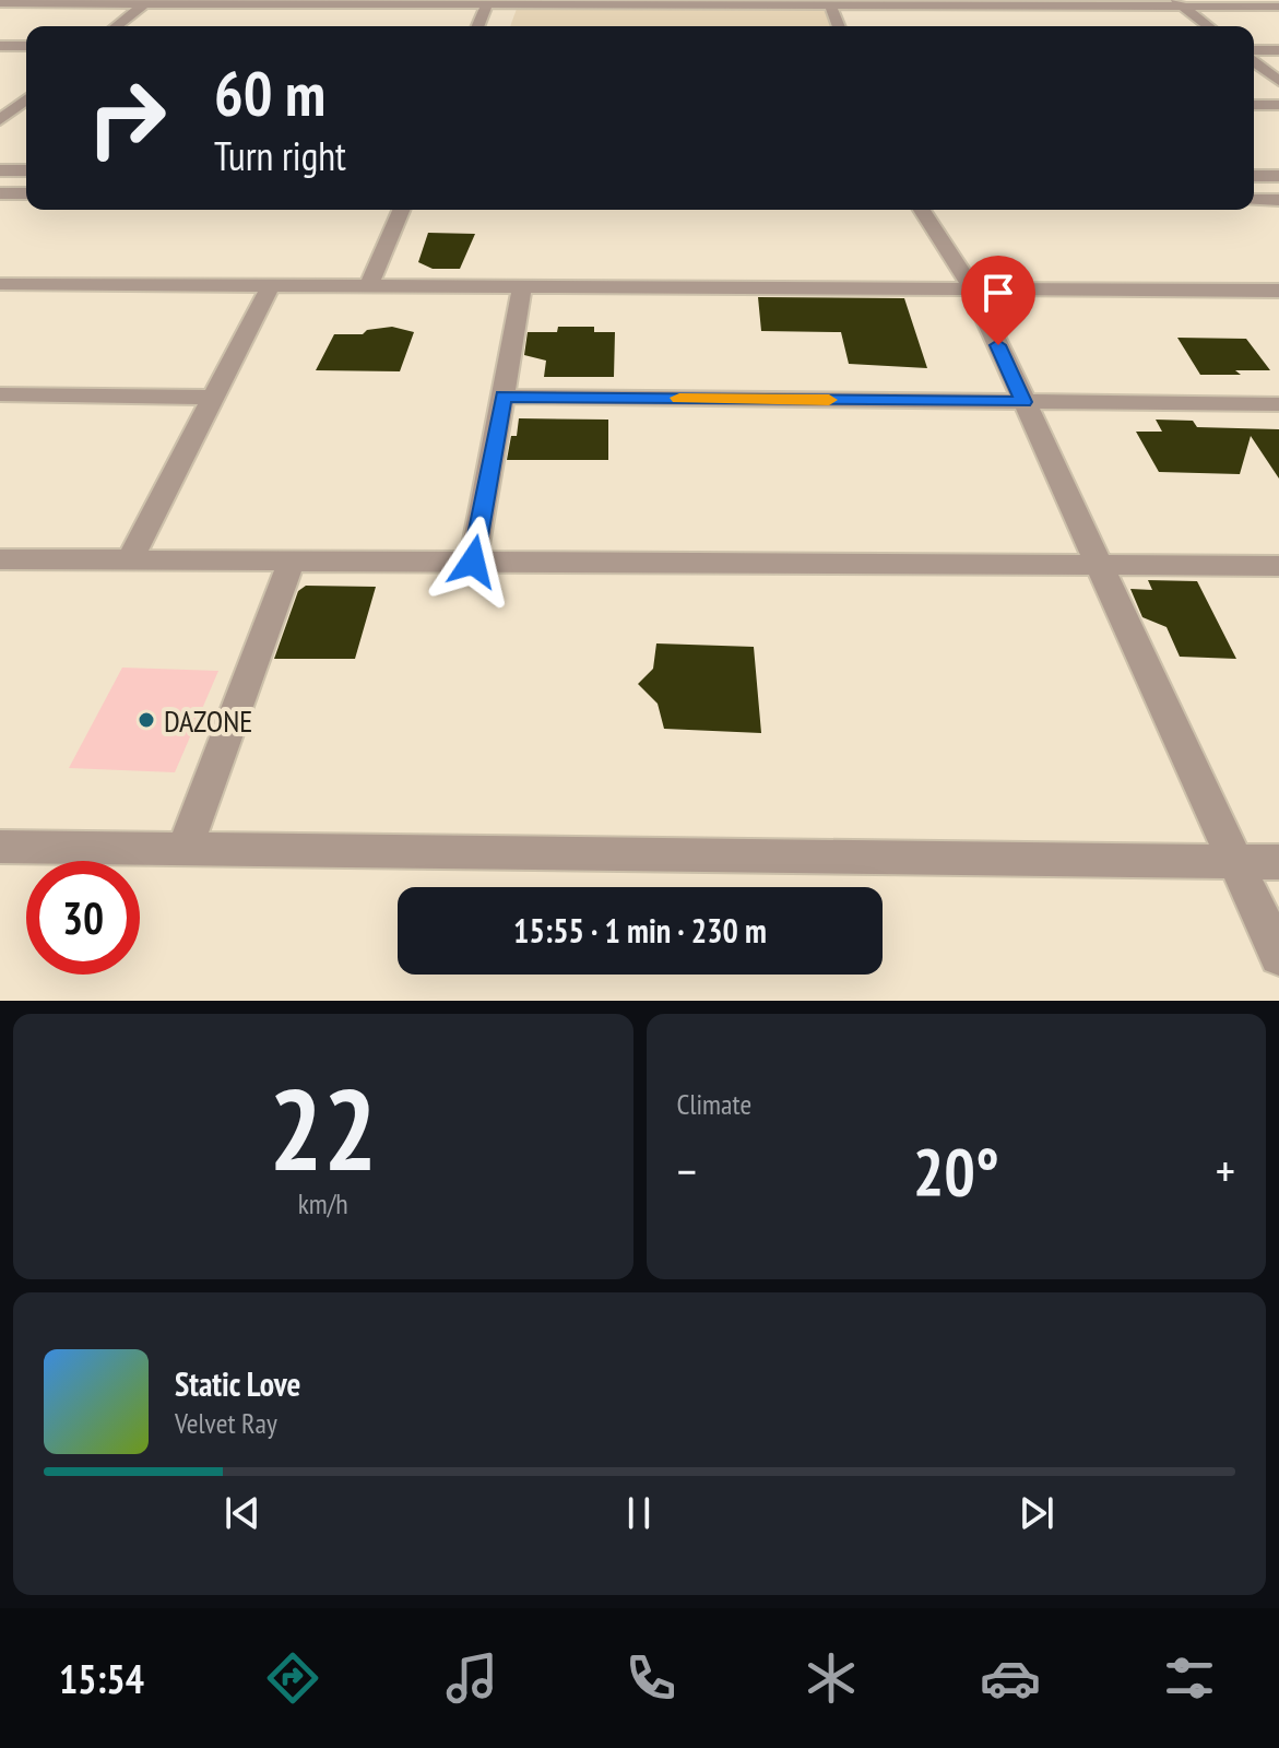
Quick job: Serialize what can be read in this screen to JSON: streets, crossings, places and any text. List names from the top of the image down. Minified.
{"places":["DAZONE"],"page":{"turn":["60 m","Turn right"],"limit":"30","trip":"15:55 · 1 min · 230 m","tile":[["22","km/h"],"Climate"],"heat":["−","20°","+"],"song":["Static Love","Velvet Ray"],"tabs":"15:54"}}
